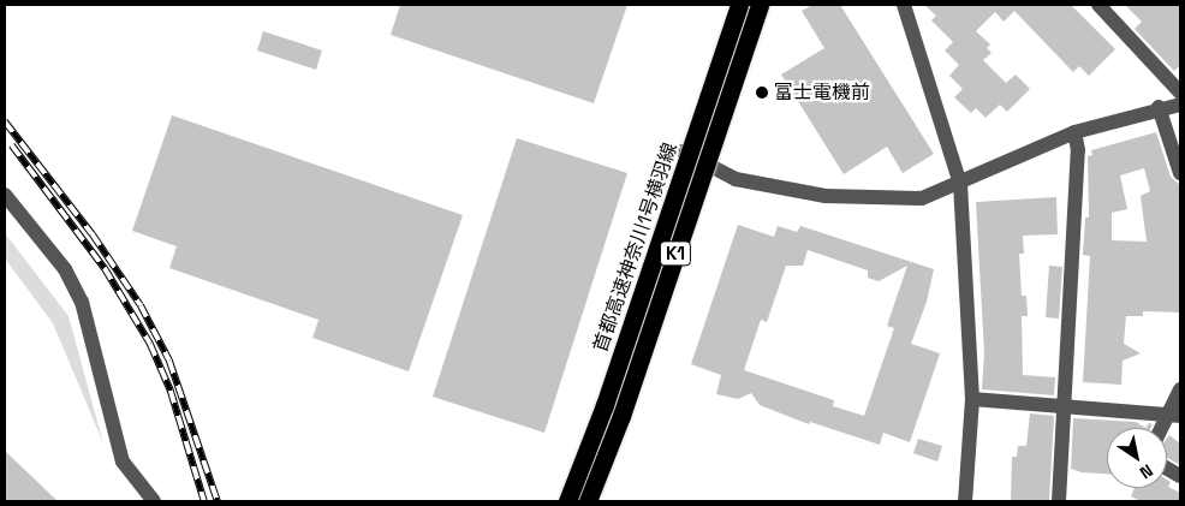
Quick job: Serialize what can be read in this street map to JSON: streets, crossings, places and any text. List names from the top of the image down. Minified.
{"streets":{"highway":["首都高速神奈川1号横羽線","K1"]},"places":["富士電機前"],"north":"bottom right"}
